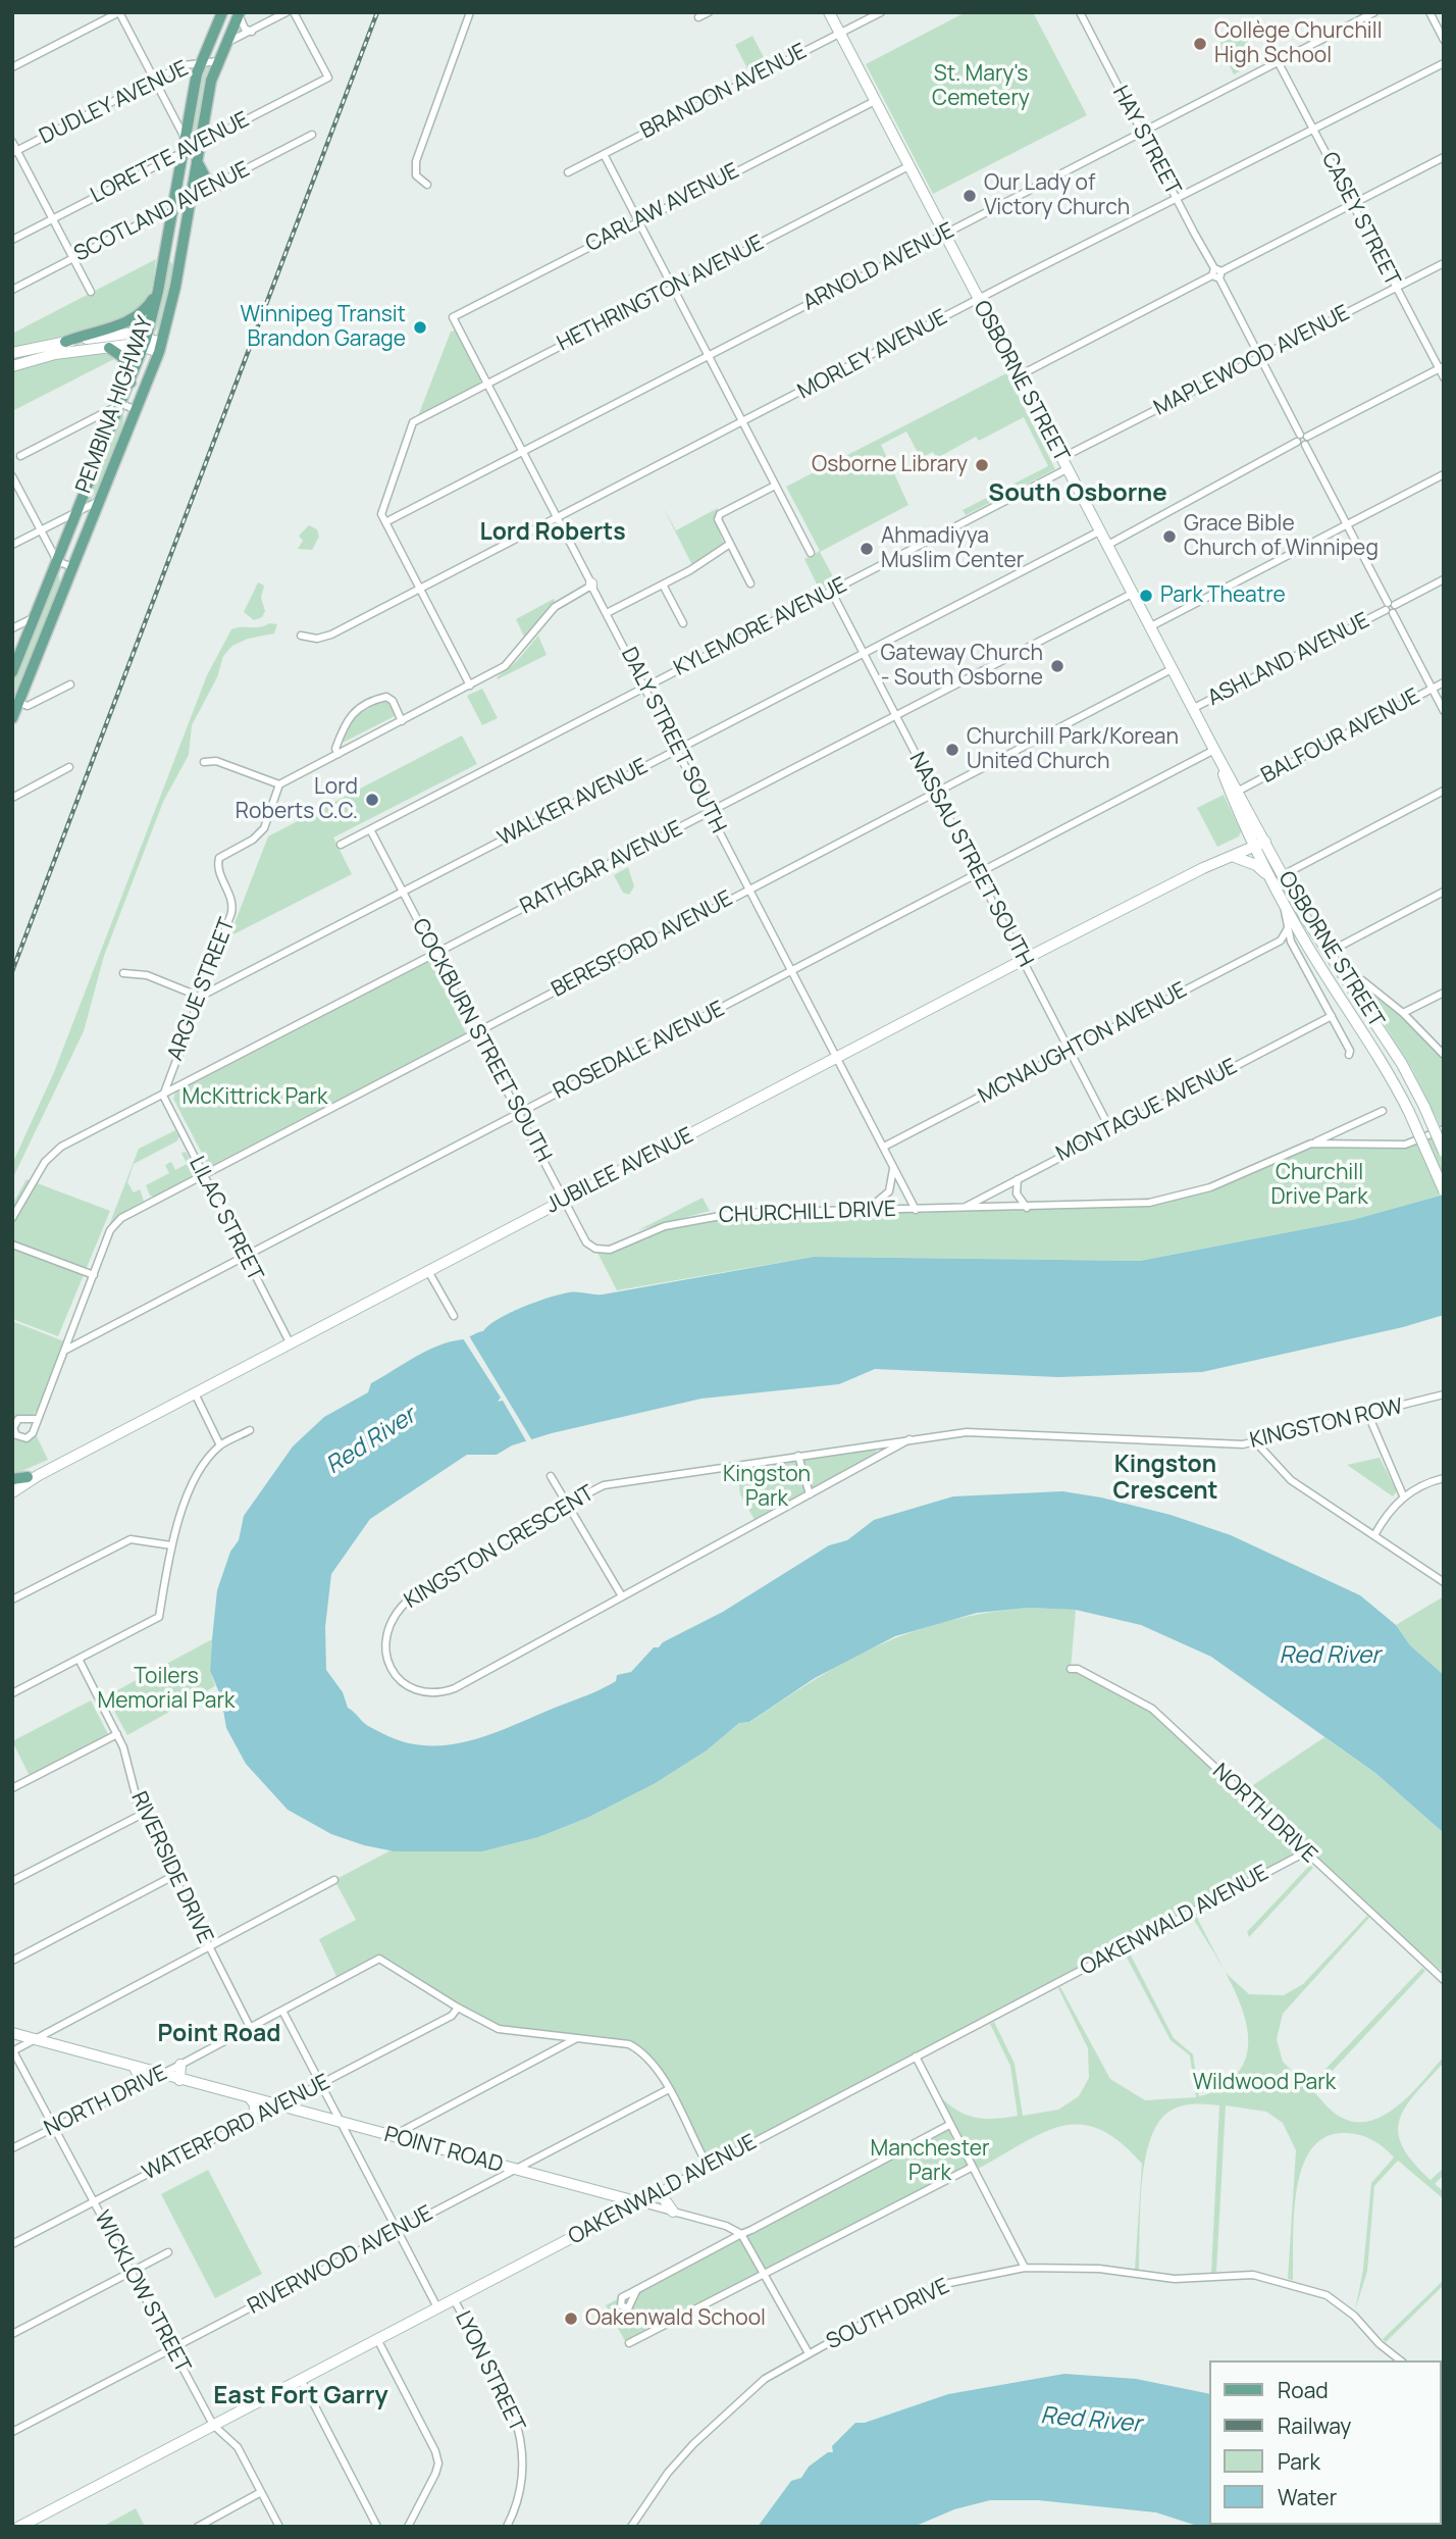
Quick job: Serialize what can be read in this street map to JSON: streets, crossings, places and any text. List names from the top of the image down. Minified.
{"streets":{"main road":["OSBORNE STREET","PEMBINA HIGHWAY","JUBILEE AVENUE","OAKENWALD AVENUE","POINT ROAD"],"street":["BRANDON AVENUE","DUDLEY AVENUE","HAY STREET","LORETTE AVENUE","CARLAW AVENUE","SCOTLAND AVENUE","CASEY STREET","ARNOLD AVENUE","HETHRINGTON AVENUE","MORLEY AVENUE","MAPLEWOOD AVENUE","KYLEMORE AVENUE","ASHLAND AVENUE","BALFOUR AVENUE","DALY STREET SOUTH","WALKER AVENUE","NASSAU STREET SOUTH","RATHGAR AVENUE","BERESFORD AVENUE","ARGUE STREET","COCKBURN STREET SOUTH","MCNAUGHTON AVENUE","ROSEDALE AVENUE","MONTAGUE AVENUE","CHURCHILL DRIVE","LILAC STREET","KINGSTON ROW","KINGSTON CRESCENT","NORTH DRIVE","RIVERSIDE DRIVE","WATERFORD AVENUE","RIVERWOOD AVENUE","WICKLOW STREET","SOUTH DRIVE","LYON STREET"]},"crossings":[["BRANDON AVENUE","OSBORNE STREET"],["DUDLEY AVENUE","PEMBINA HIGHWAY"],["HAY STREET","ARNOLD AVENUE"],["HAY STREET","MORLEY AVENUE"],["HAY STREET","MAPLEWOOD AVENUE"],["HAY STREET","ASHLAND AVENUE"],["HAY STREET","BALFOUR AVENUE"],["LORETTE AVENUE","PEMBINA HIGHWAY"],["CARLAW AVENUE","OSBORNE STREET"],["CARLAW AVENUE","DALY STREET SOUTH"],["SCOTLAND AVENUE","PEMBINA HIGHWAY"],["CASEY STREET","ARNOLD AVENUE"],["CASEY STREET","MORLEY AVENUE"],["CASEY STREET","MAPLEWOOD AVENUE"],["ARNOLD AVENUE","HETHRINGTON AVENUE"],["ARNOLD AVENUE","OSBORNE STREET"],["ARNOLD AVENUE","DALY STREET SOUTH"],["HETHRINGTON AVENUE","OSBORNE STREET"],["HETHRINGTON AVENUE","DALY STREET SOUTH"],["MORLEY AVENUE","OSBORNE STREET"],["MORLEY AVENUE","DALY STREET SOUTH"],["MAPLEWOOD AVENUE","OSBORNE STREET"],["OSBORNE STREET","KYLEMORE AVENUE"],["OSBORNE STREET","ASHLAND AVENUE"],["OSBORNE STREET","BALFOUR AVENUE"],["OSBORNE STREET","WALKER AVENUE"],["OSBORNE STREET","RATHGAR AVENUE"],["OSBORNE STREET","BERESFORD AVENUE"],["OSBORNE STREET","ROSEDALE AVENUE"],["OSBORNE STREET","MONTAGUE AVENUE"],["OSBORNE STREET","JUBILEE AVENUE"],["KYLEMORE AVENUE","DALY STREET SOUTH"],["KYLEMORE AVENUE","NASSAU STREET SOUTH"],["KYLEMORE AVENUE","COCKBURN STREET SOUTH"],["DALY STREET SOUTH","WALKER AVENUE"],["DALY STREET SOUTH","RATHGAR AVENUE"],["DALY STREET SOUTH","BERESFORD AVENUE"],["DALY STREET SOUTH","MCNAUGHTON AVENUE"],["DALY STREET SOUTH","ROSEDALE AVENUE"],["DALY STREET SOUTH","JUBILEE AVENUE"],["DALY STREET SOUTH","CHURCHILL DRIVE"],["WALKER AVENUE","NASSAU STREET SOUTH"],["WALKER AVENUE","ARGUE STREET"],["WALKER AVENUE","COCKBURN STREET SOUTH"],["NASSAU STREET SOUTH","RATHGAR AVENUE"],["NASSAU STREET SOUTH","BERESFORD AVENUE"],["NASSAU STREET SOUTH","MCNAUGHTON AVENUE"],["NASSAU STREET SOUTH","ROSEDALE AVENUE"],["NASSAU STREET SOUTH","MONTAGUE AVENUE"],["NASSAU STREET SOUTH","JUBILEE AVENUE"],["RATHGAR AVENUE","ARGUE STREET"],["RATHGAR AVENUE","COCKBURN STREET SOUTH"],["RATHGAR AVENUE","LILAC STREET"],["BERESFORD AVENUE","COCKBURN STREET SOUTH"],["BERESFORD AVENUE","LILAC STREET"],["ARGUE STREET","LILAC STREET"],["COCKBURN STREET SOUTH","ROSEDALE AVENUE"],["COCKBURN STREET SOUTH","JUBILEE AVENUE"],["COCKBURN STREET SOUTH","CHURCHILL DRIVE"],["ROSEDALE AVENUE","LILAC STREET"],["MONTAGUE AVENUE","CHURCHILL DRIVE"],["JUBILEE AVENUE","LILAC STREET"],["KINGSTON ROW","KINGSTON CRESCENT"],["NORTH DRIVE","RIVERSIDE DRIVE"],["NORTH DRIVE","OAKENWALD AVENUE"],["NORTH DRIVE","WATERFORD AVENUE"],["NORTH DRIVE","POINT ROAD"],["NORTH DRIVE","WICKLOW STREET"],["NORTH DRIVE","LYON STREET"],["OAKENWALD AVENUE","POINT ROAD"],["OAKENWALD AVENUE","WICKLOW STREET"],["OAKENWALD AVENUE","LYON STREET"],["WATERFORD AVENUE","POINT ROAD"],["WATERFORD AVENUE","WICKLOW STREET"],["WATERFORD AVENUE","LYON STREET"],["POINT ROAD","RIVERWOOD AVENUE"],["POINT ROAD","LYON STREET"],["RIVERWOOD AVENUE","WICKLOW STREET"],["RIVERWOOD AVENUE","LYON STREET"]],"districts":["South Osborne","Lord Roberts","Kingston Crescent","Point Road","East Fort Garry"],"water":["Red River"],"parks":["St. Mary's Cemetery","McKittrick Park","Churchill Drive Park","Kingston Park","Toilers Memorial Park","Wildwood Park","Manchester Park"],"places":["Collège Churchill High School","Our Lady of Victory Church","Winnipeg Transit Brandon Garage","Osborne Library","Grace Bible Church of Winnipeg","Ahmadiyya Muslim Center","Park Theatre","Gateway Church - South Osborne","Churchill Park/Korean United Church","Lord Roberts C.C.","Oakenwald School"],"legend":["Road","Railway","Park","Water"]}
